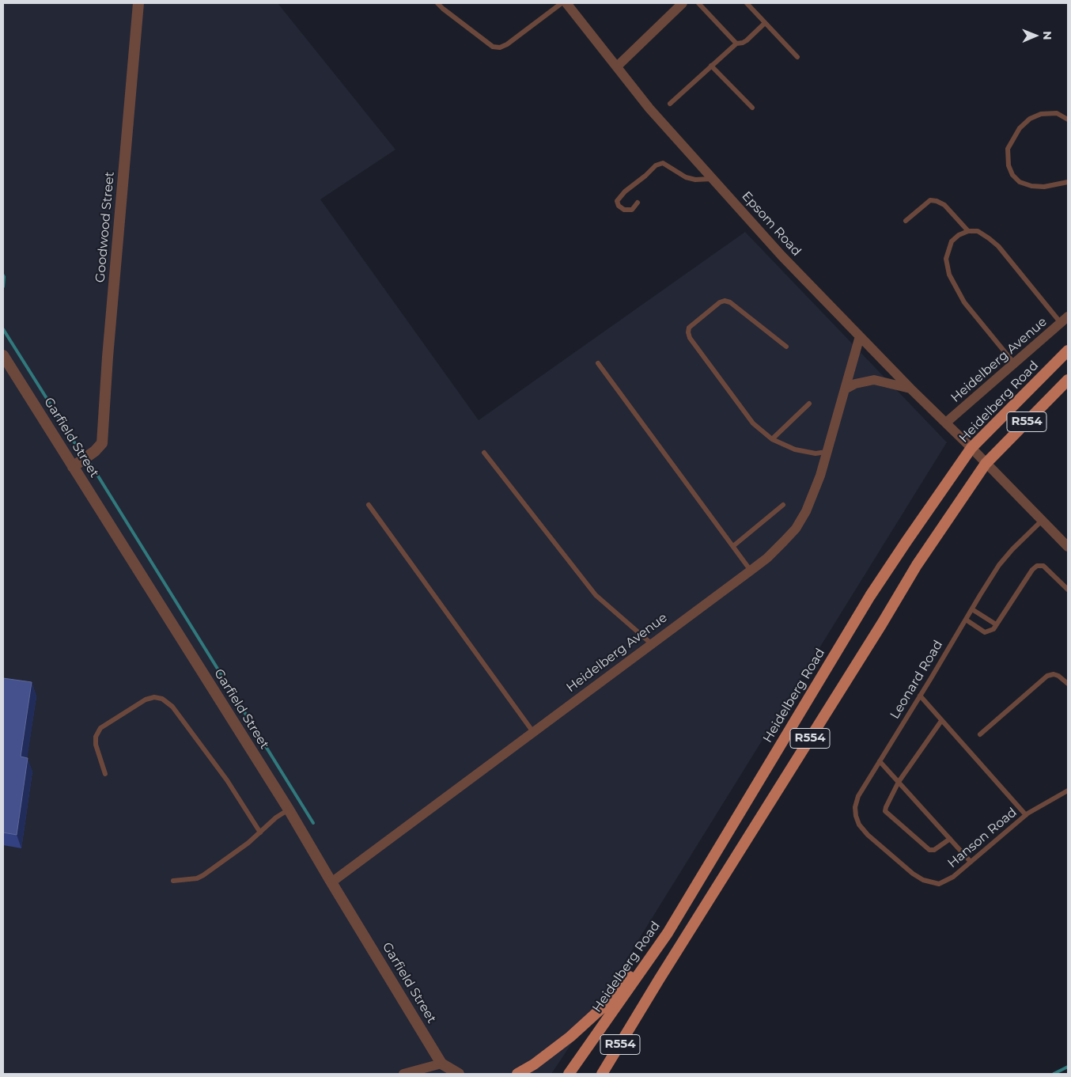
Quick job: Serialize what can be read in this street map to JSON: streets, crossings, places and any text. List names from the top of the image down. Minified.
{"streets":{"main road":["Heidelberg Road","R554"],"street":["Epsom Road","Goodwood Street","Heidelberg Avenue","Garfield Street"],"lane":["Leonard Road","Hanson Road"]},"crossings":[["Epsom Road","Heidelberg Avenue"],["Epsom Road","Heidelberg Road"],["Epsom Road","R554"],["Epsom Road","Leonard Road"],["Goodwood Street","Garfield Street"],["Heidelberg Avenue","Garfield Street"],["Leonard Road","Hanson Road"]],"north":"right"}
